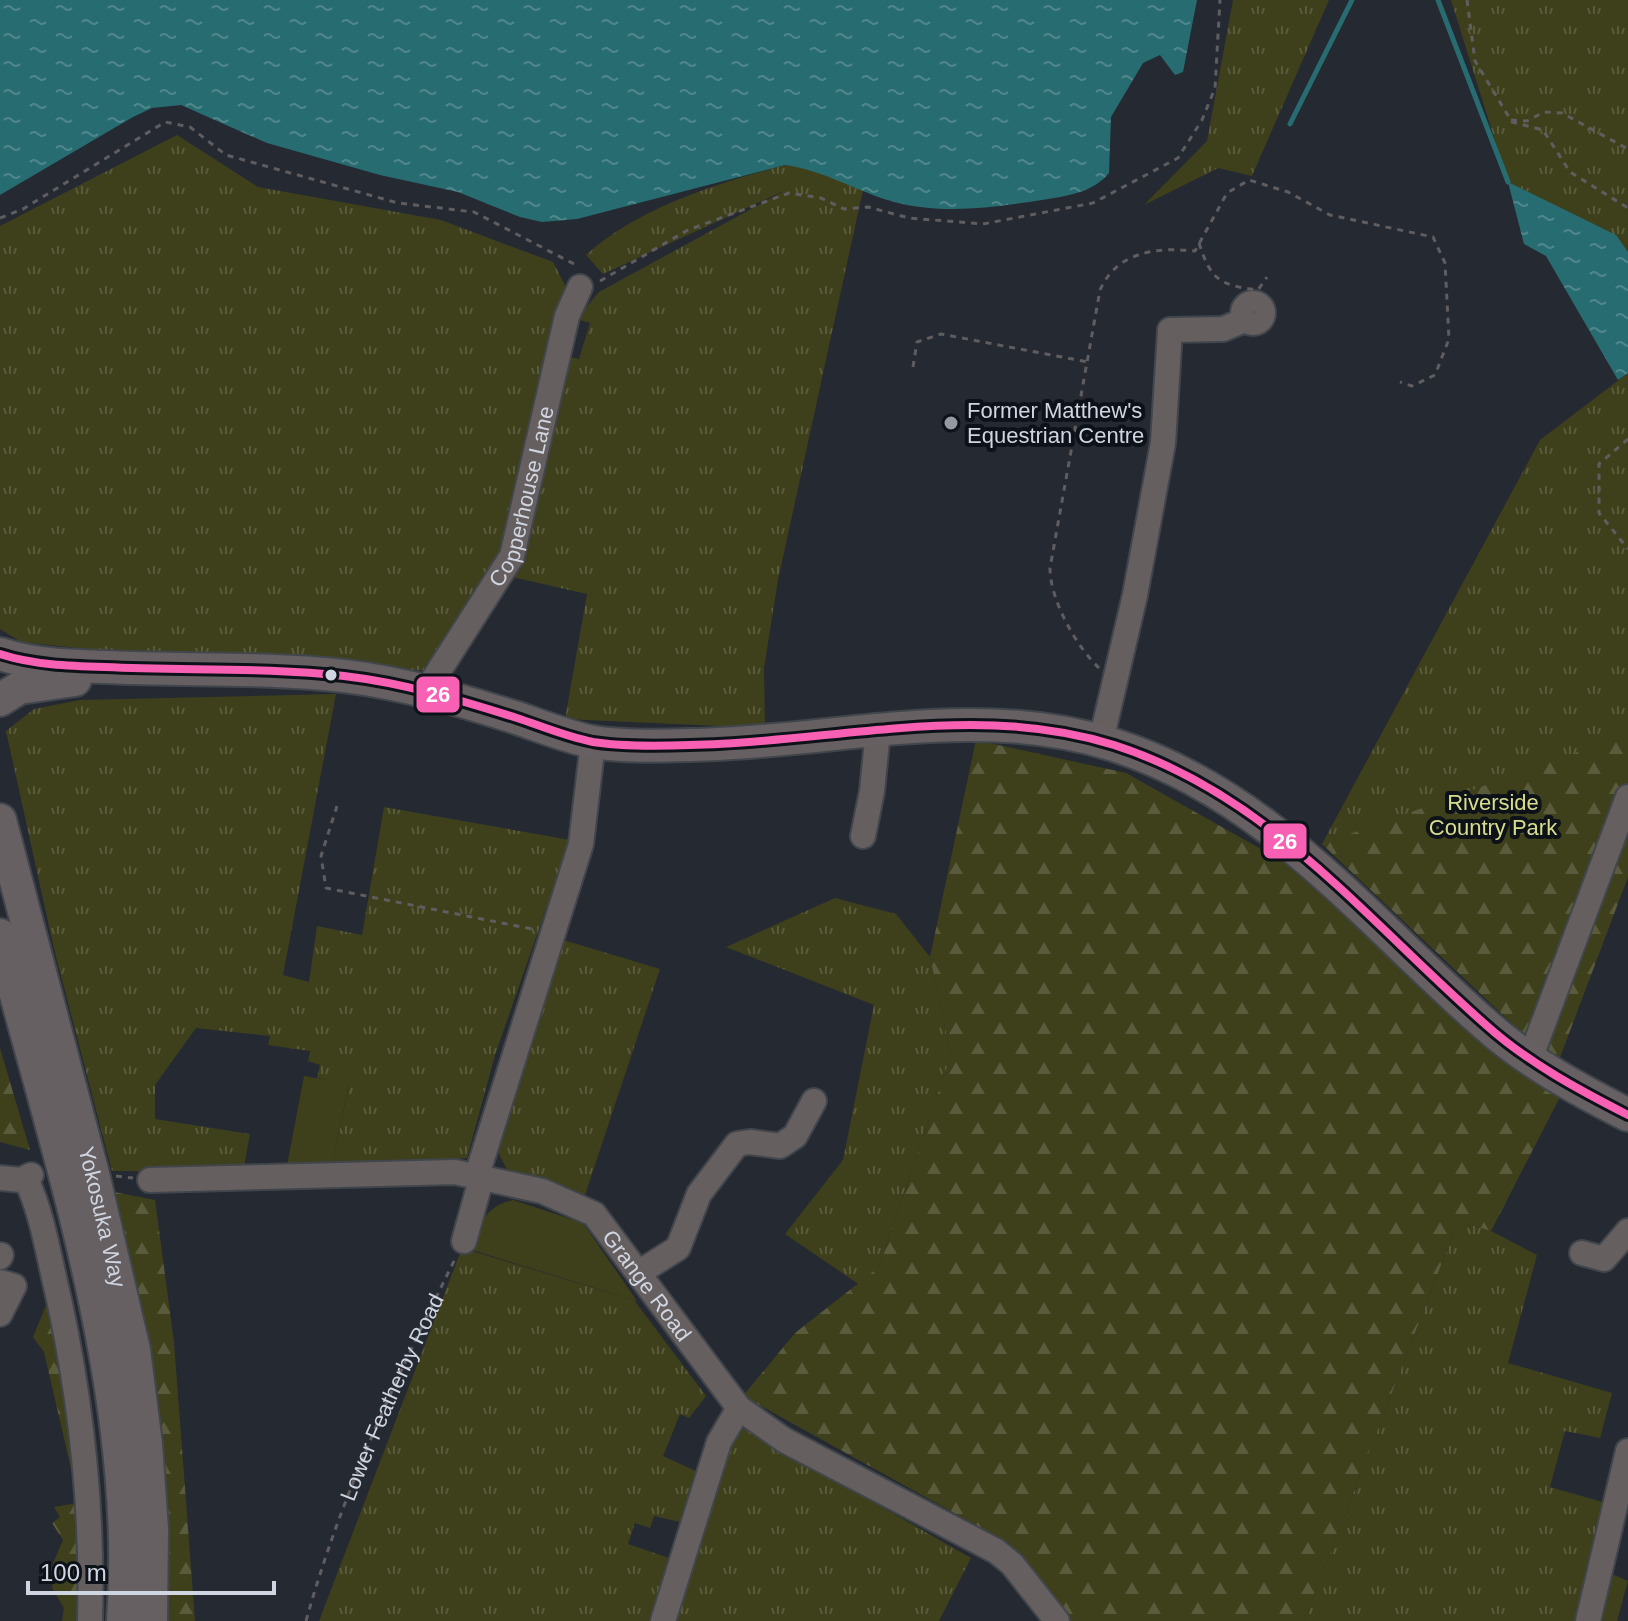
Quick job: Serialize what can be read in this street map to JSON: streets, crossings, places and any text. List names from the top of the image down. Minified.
{"streets":{"main road":["Yokosuka Way"],"street":["Copperhouse Lane","Grange Road"],"path":["Lower Featherby Road"]},"parks":["Riverside Country Park"],"places":["Former Matthew's Equestrian Centre"],"lines":["transit line 26"],"scale_bar":"100 m"}
